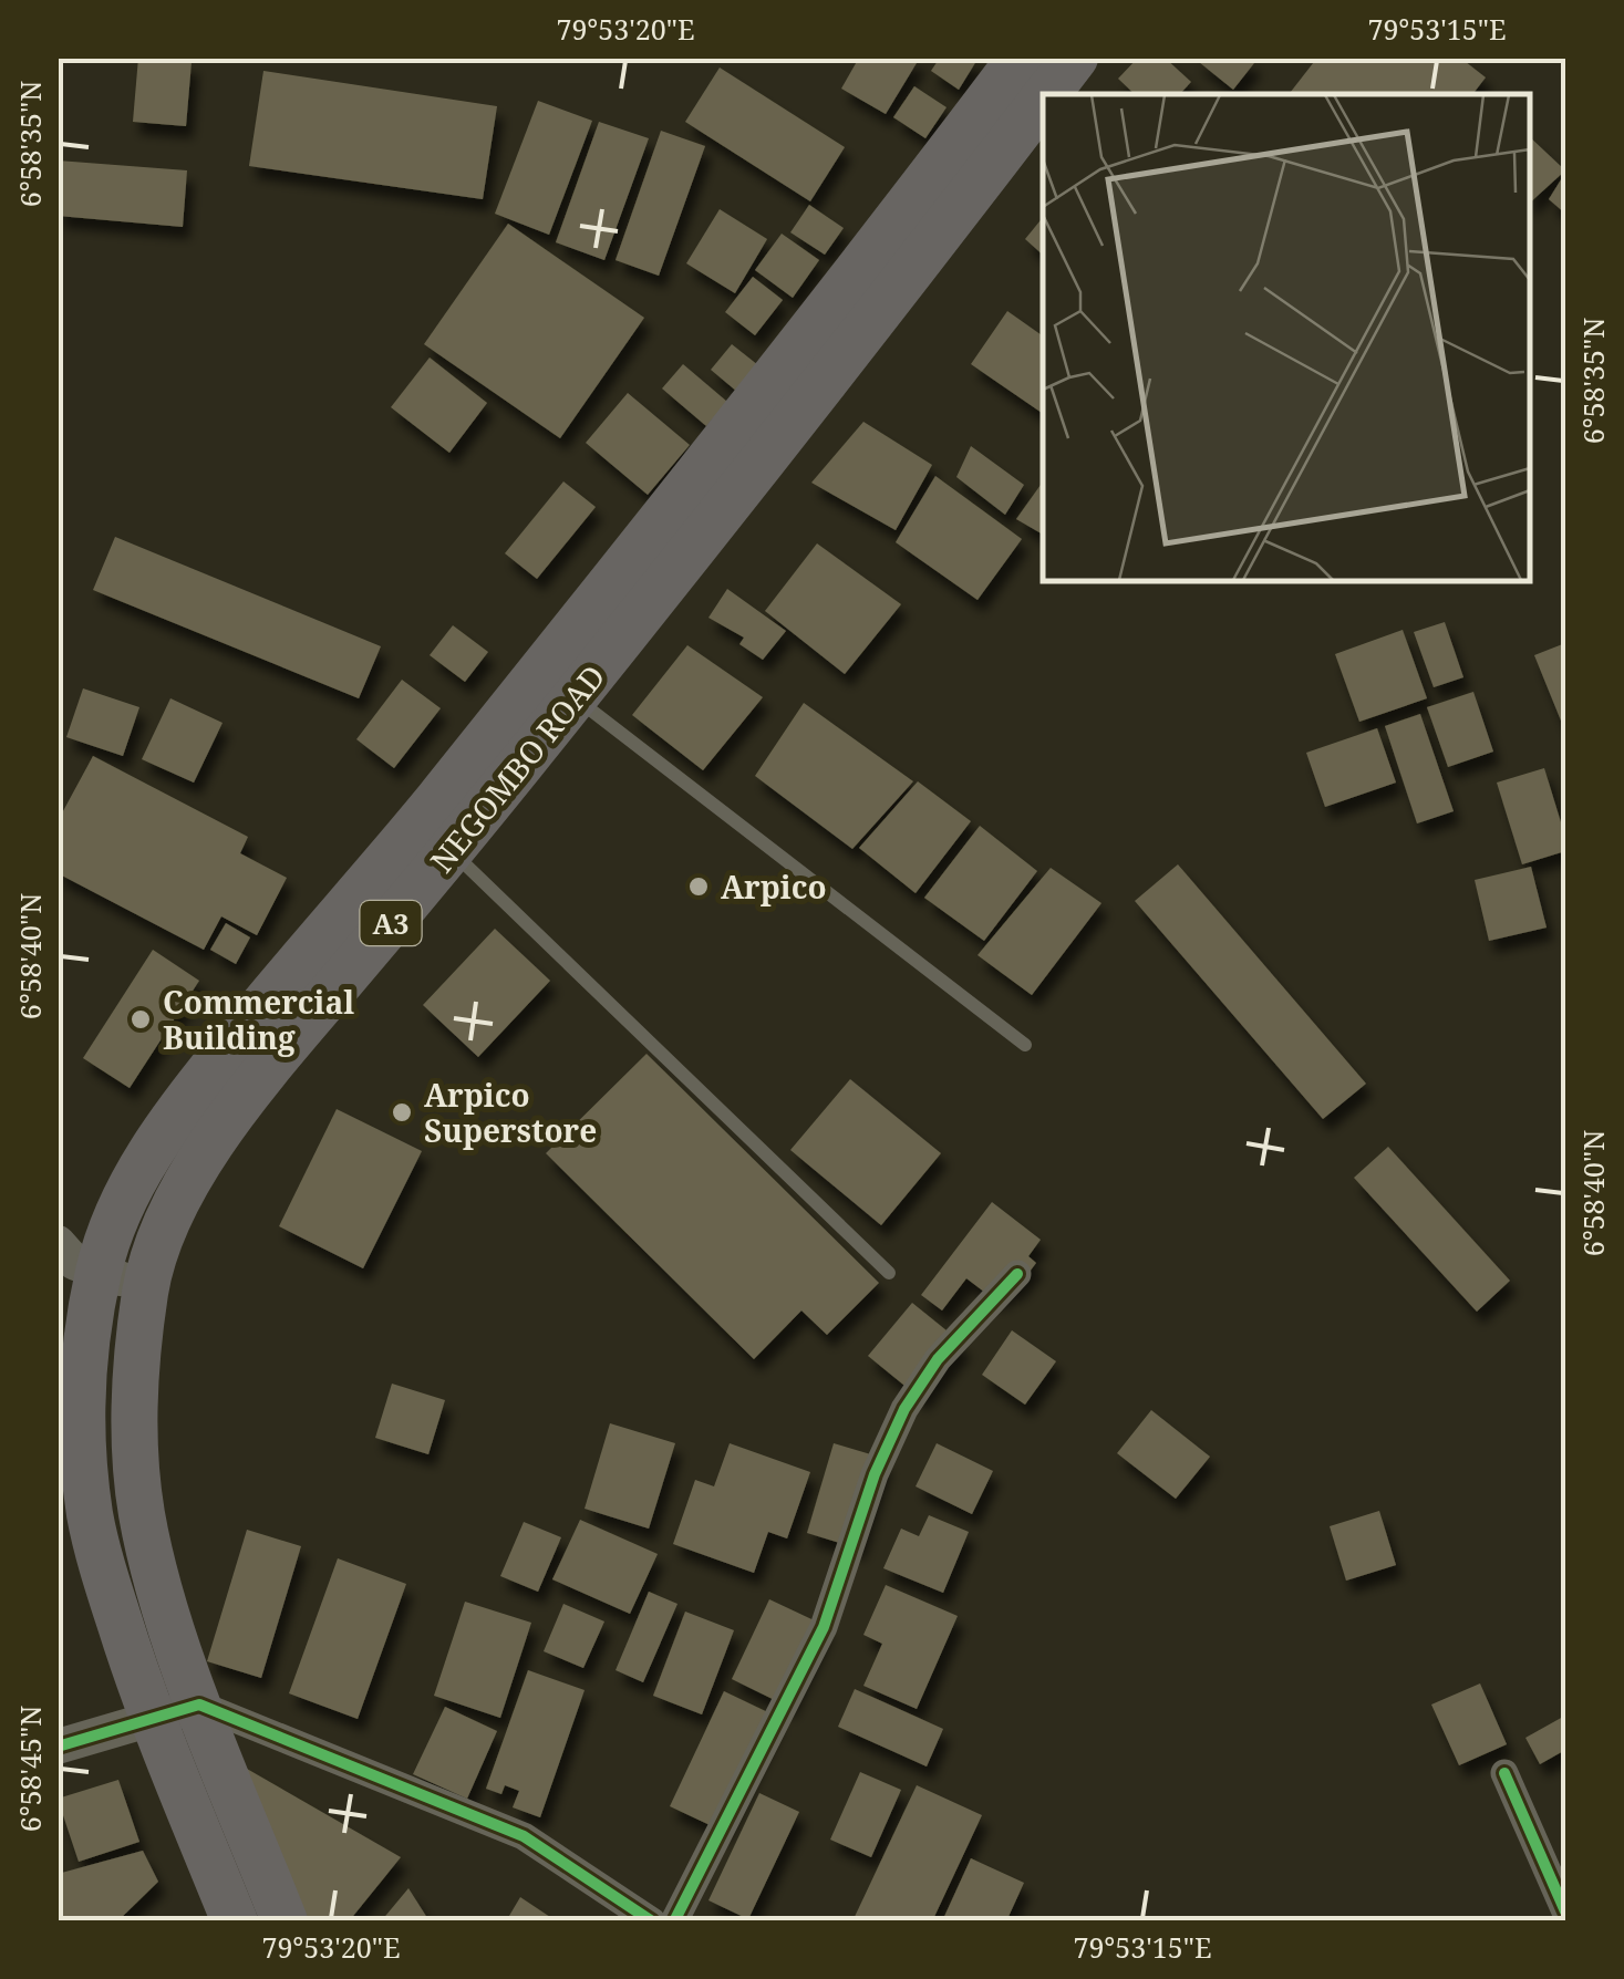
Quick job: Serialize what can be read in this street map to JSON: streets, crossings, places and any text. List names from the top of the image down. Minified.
{"streets":{"highway":["NEGOMBO ROAD","A3"]},"places":["Arpico","Commercial Building","Arpico Superstore"],"coordinates":["79°53'20\"E","79°53'15\"E","6°58'35\"N","6°58'40\"N","6°58'45\"N"]}
